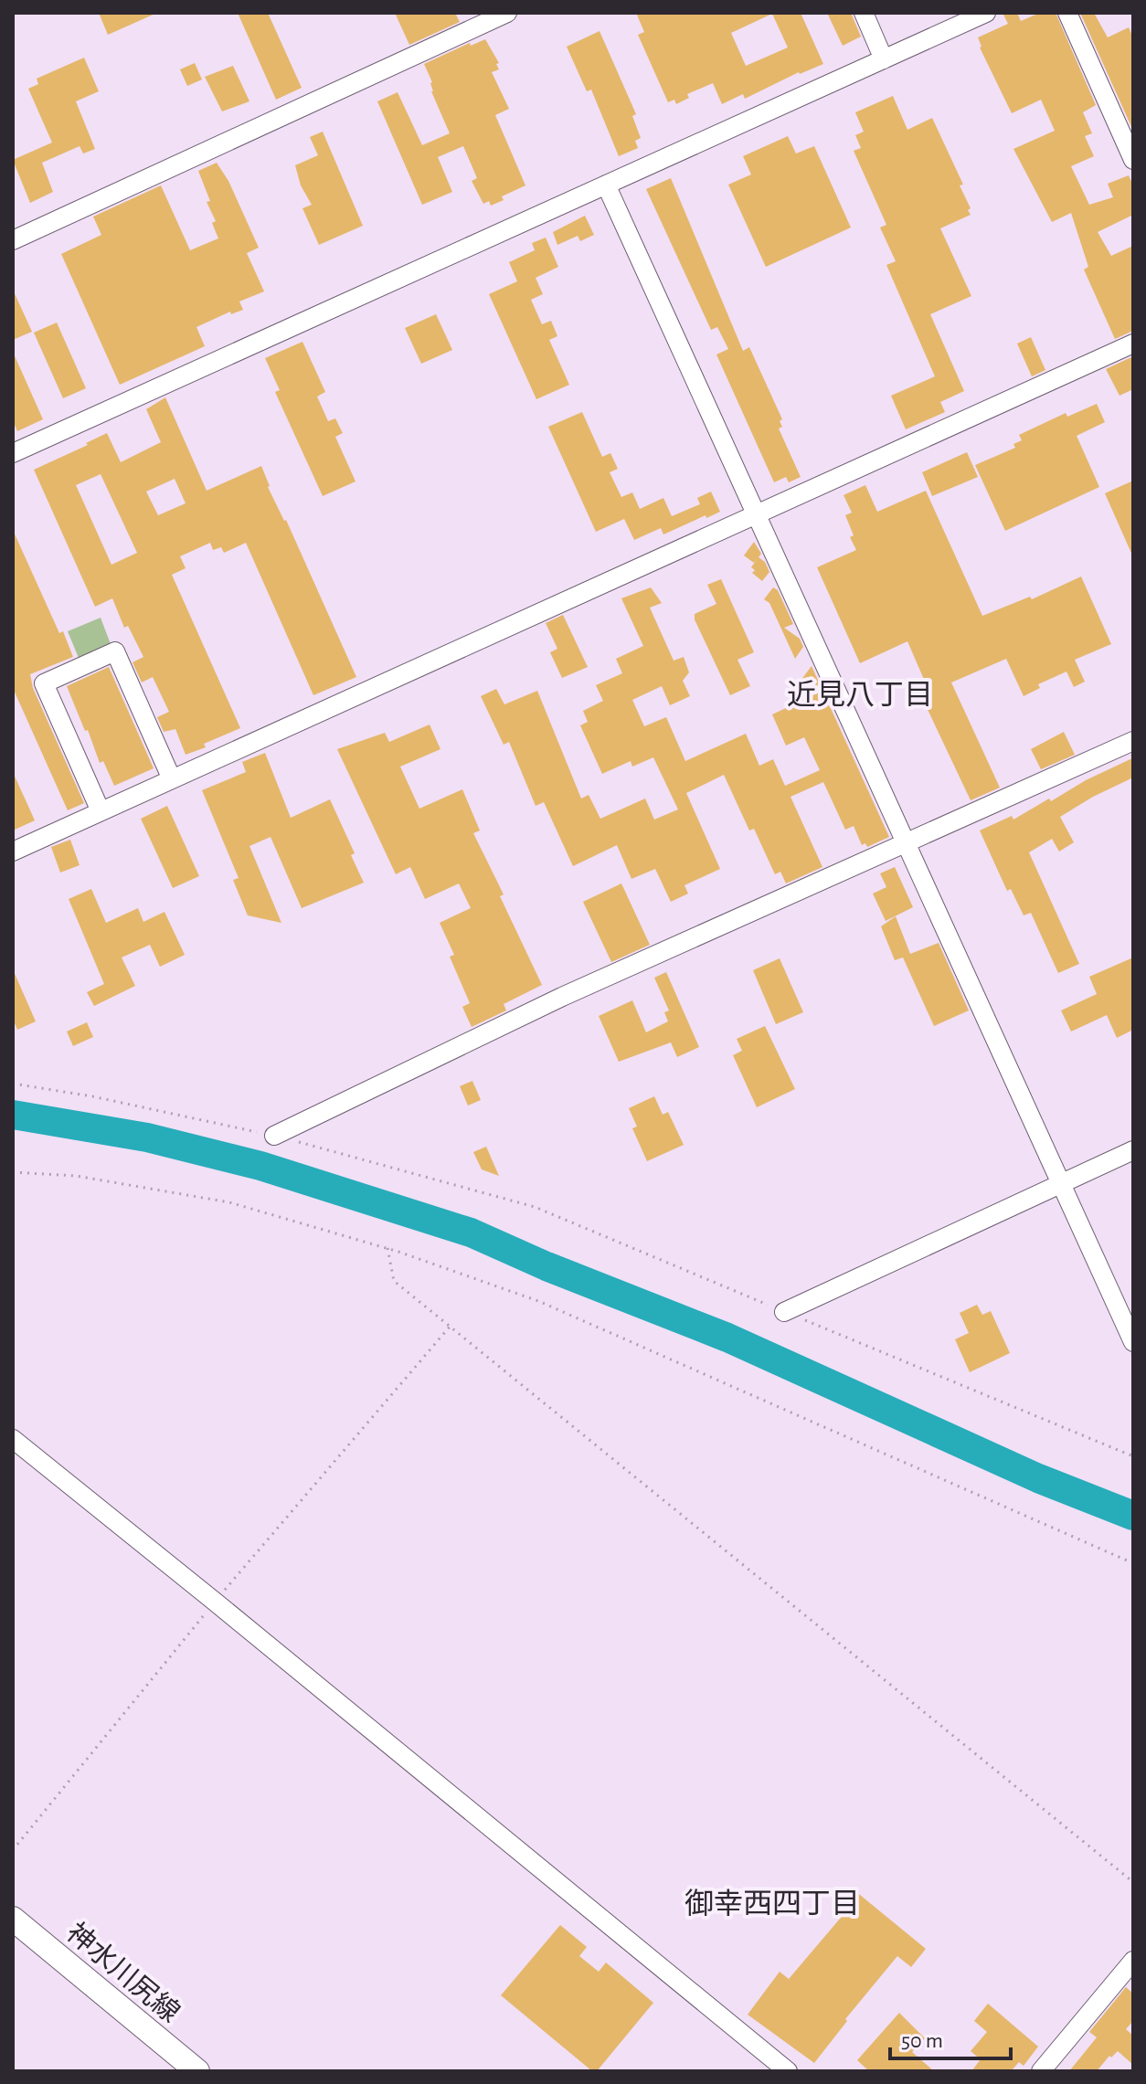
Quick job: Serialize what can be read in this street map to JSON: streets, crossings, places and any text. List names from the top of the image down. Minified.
{"streets":{"main road":["神水川尻線"]},"districts":["近見八丁目","御幸西四丁目"],"scale_bar":"50 m"}
